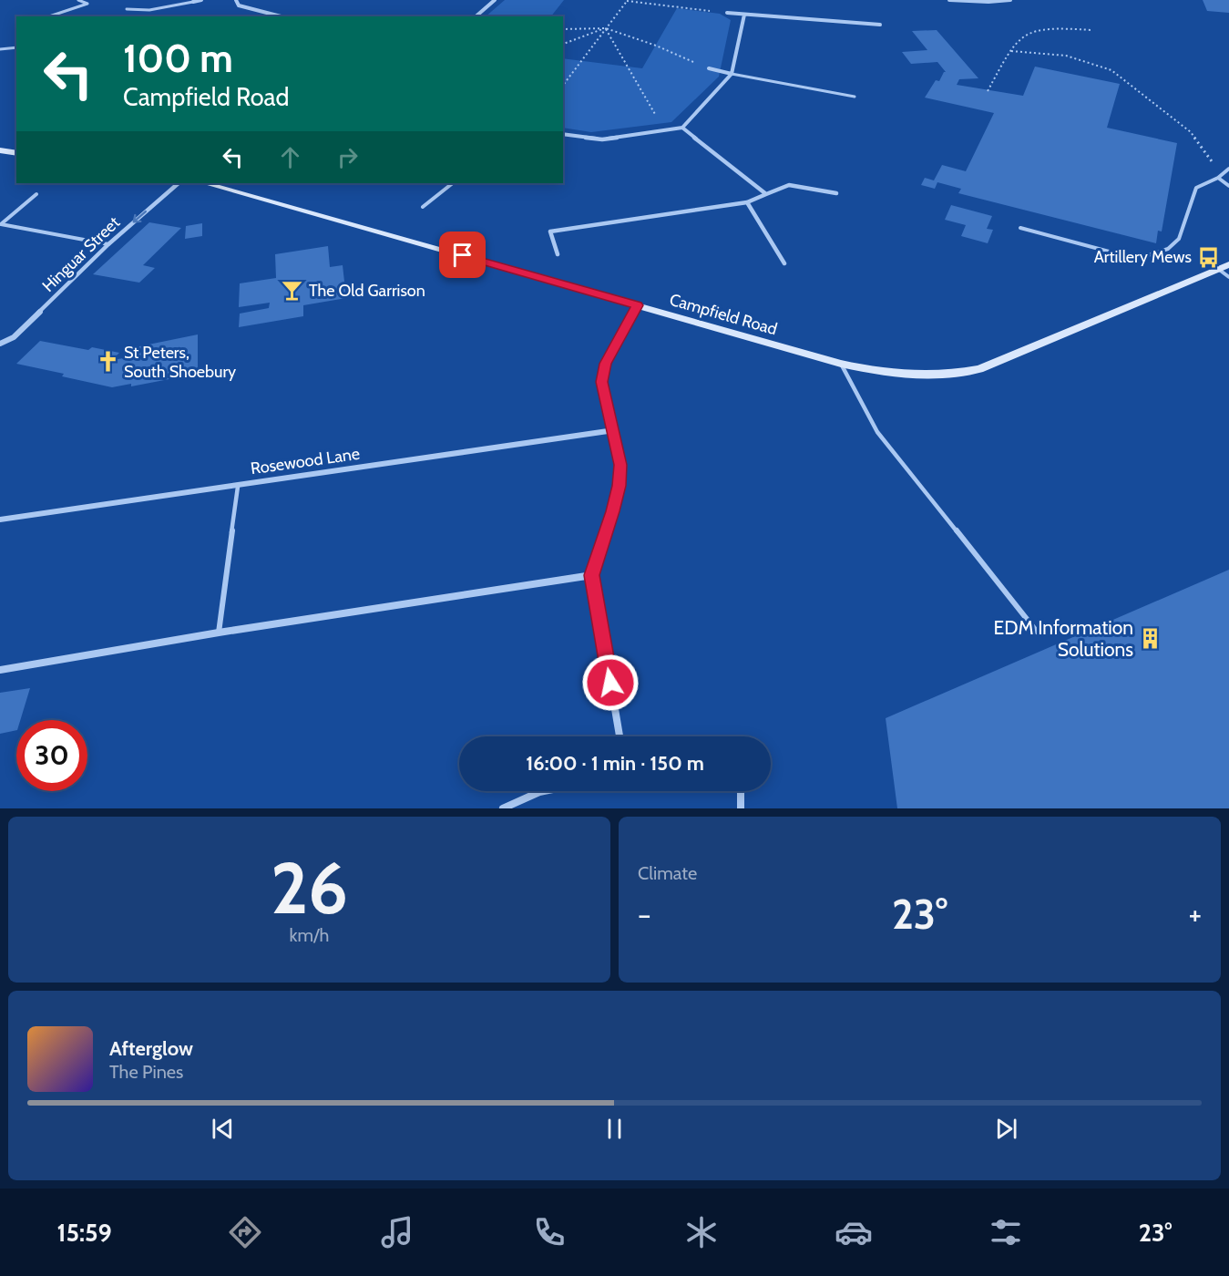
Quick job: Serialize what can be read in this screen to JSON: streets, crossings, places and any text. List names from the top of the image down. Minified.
{"streets":{"street":["Hinguar Street","Campfield Road","Rosewood Lane"]},"one_way":["Hinguar Street"],"places":{"bus stop":["Artillery Mews"],"bar":["The Old Garrison"],"church":["St Peters, South Shoebury"],"building":["EDM Information Solutions"]},"page":{"turn":["100 m","Campfield Road"],"limit":"30","trip":"16:00 · 1 min · 150 m","tile":[["26","km/h"],"Climate"],"heat":["−","23°","+"],"song":["Afterglow","The Pines"],"tabs":["15:59","23°"]}}
